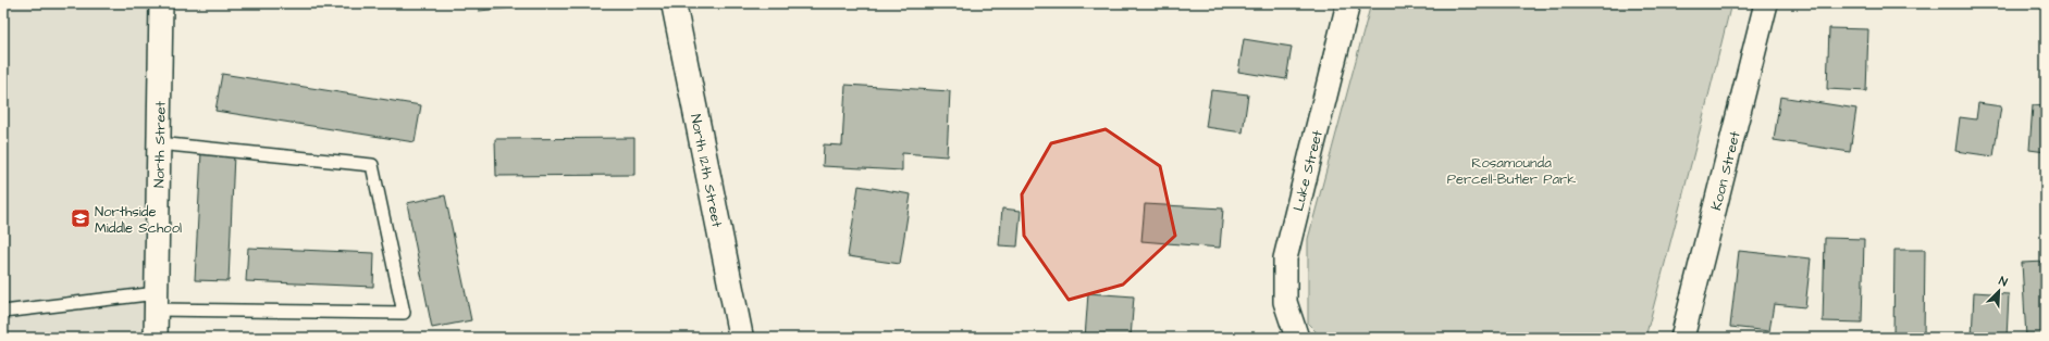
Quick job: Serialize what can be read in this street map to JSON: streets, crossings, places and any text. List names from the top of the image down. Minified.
{"streets":{"main road":["North 12th Street"],"street":["North Street","Luke Street","Koon Street"]},"parks":["Rosamounda Percell-Butler Park"],"places":{"school or university":["Northside Middle School"]},"north":"top right"}
